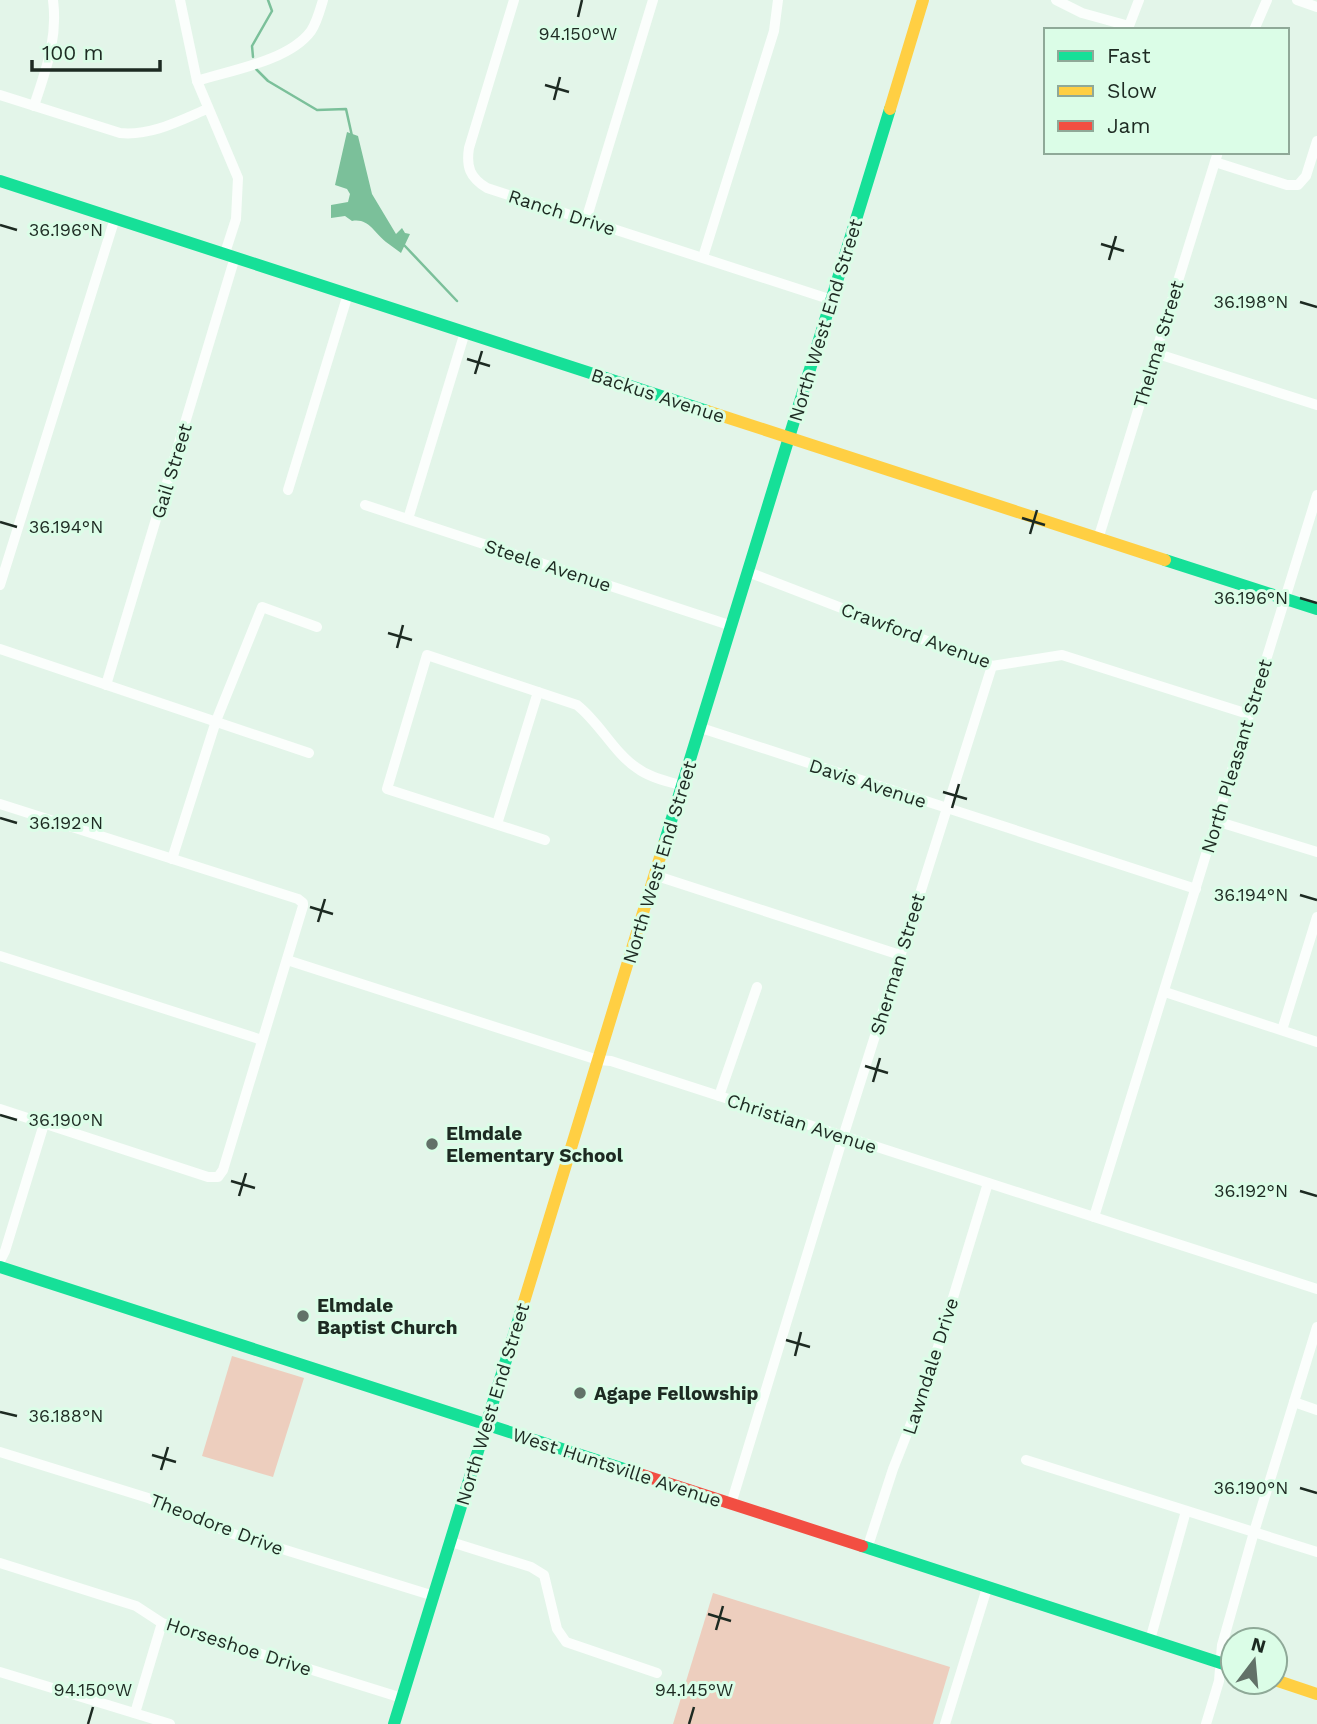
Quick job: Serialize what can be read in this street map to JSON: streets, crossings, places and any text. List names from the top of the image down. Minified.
{"streets":{"street":["Ranch Drive","North West End Street","Thelma Street","Backus Avenue","Gail Street","Steele Avenue","Crawford Avenue","North Pleasant Street","Davis Avenue","Sherman Street","Christian Avenue","Lawndale Drive","West Huntsville Avenue","Theodore Drive","Horseshoe Drive"]},"crossings":[["Ranch Drive","North West End Street"],["North West End Street","Backus Avenue"],["North West End Street","Steele Avenue"],["North West End Street","Crawford Avenue"],["North West End Street","Davis Avenue"],["North West End Street","Christian Avenue"],["North West End Street","West Huntsville Avenue"],["North West End Street","Theodore Drive"],["North West End Street","Horseshoe Drive"],["Thelma Street","Backus Avenue"],["Backus Avenue","Gail Street"],["Backus Avenue","North Pleasant Street"],["Crawford Avenue","North Pleasant Street"],["Crawford Avenue","Sherman Street"],["North Pleasant Street","Davis Avenue"],["North Pleasant Street","Christian Avenue"],["Davis Avenue","Sherman Street"],["Sherman Street","Christian Avenue"],["Sherman Street","West Huntsville Avenue"],["Christian Avenue","Lawndale Drive"],["Lawndale Drive","West Huntsville Avenue"]],"places":["Elmdale Elementary School","Elmdale Baptist Church","Agape Fellowship"],"legend":["Fast","Slow","Jam"],"scale_bar":"100 m","north":"top","coordinates":["94.150°W","36.196°N","36.198°N","36.194°N","36.192°N","36.190°N","36.188°N","94.145°W"]}
